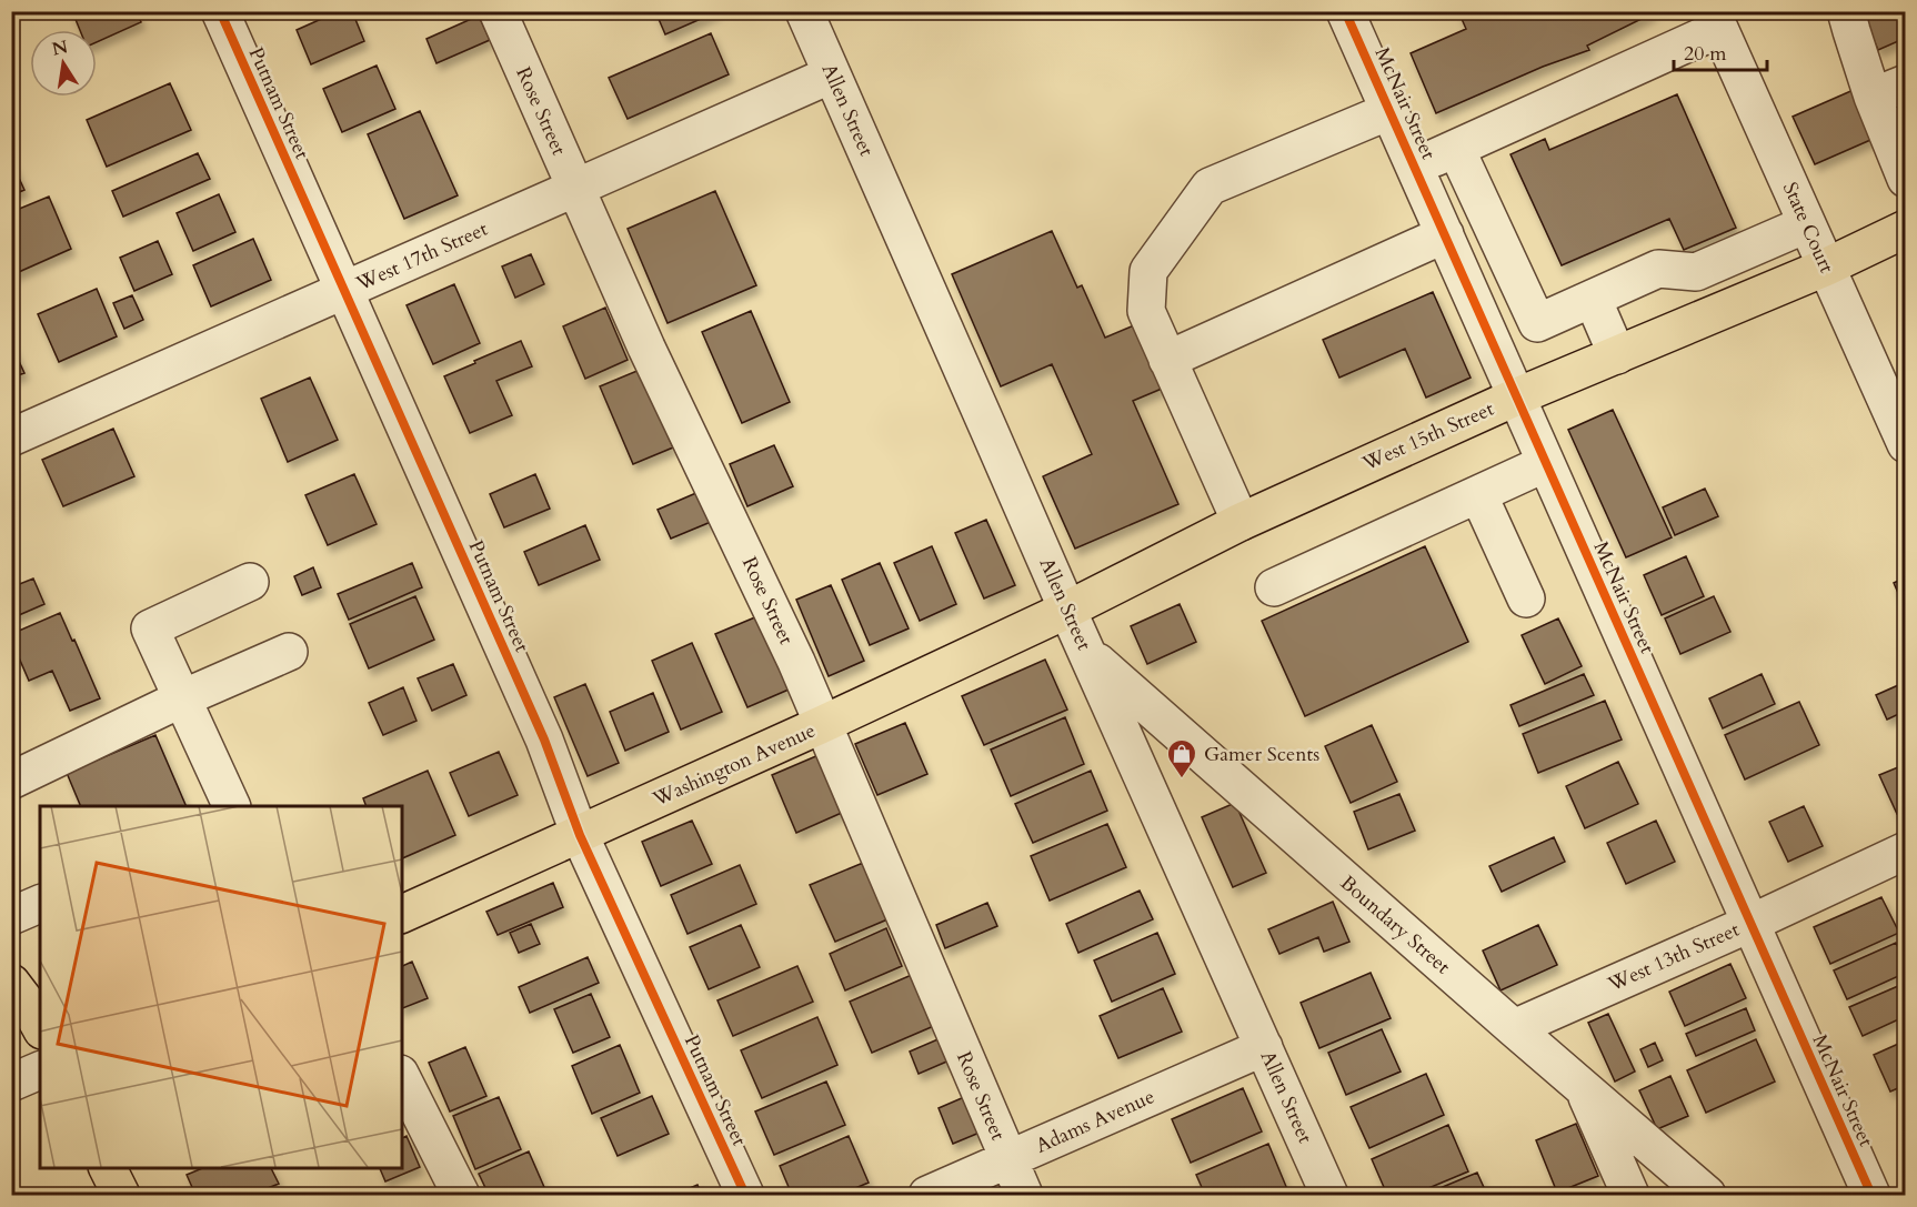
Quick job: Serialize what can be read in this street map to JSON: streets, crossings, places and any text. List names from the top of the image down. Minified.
{"streets":{"main road":["West 15th Street","Washington Avenue"],"street":["Putnam Street","McNair Street","Allen Street","Rose Street","State Court","West 17th Street","Boundary Street","West 13th Street","Adams Avenue"]},"crossings":[["Putnam Street","West 17th Street"],["Putnam Street","Washington Avenue"],["McNair Street","West 15th Street"],["McNair Street","West 13th Street"],["Allen Street","West 17th Street"],["Allen Street","West 15th Street"],["Allen Street","Washington Avenue"],["Allen Street","Boundary Street"],["Allen Street","Adams Avenue"],["Rose Street","West 17th Street"],["Rose Street","Washington Avenue"],["Rose Street","Adams Avenue"],["State Court","West 15th Street"],["West 15th Street","Washington Avenue"],["Boundary Street","West 13th Street"]],"places":{"shop":["Gamer Scents"]},"scale_bar":"20 m","north":"top"}
